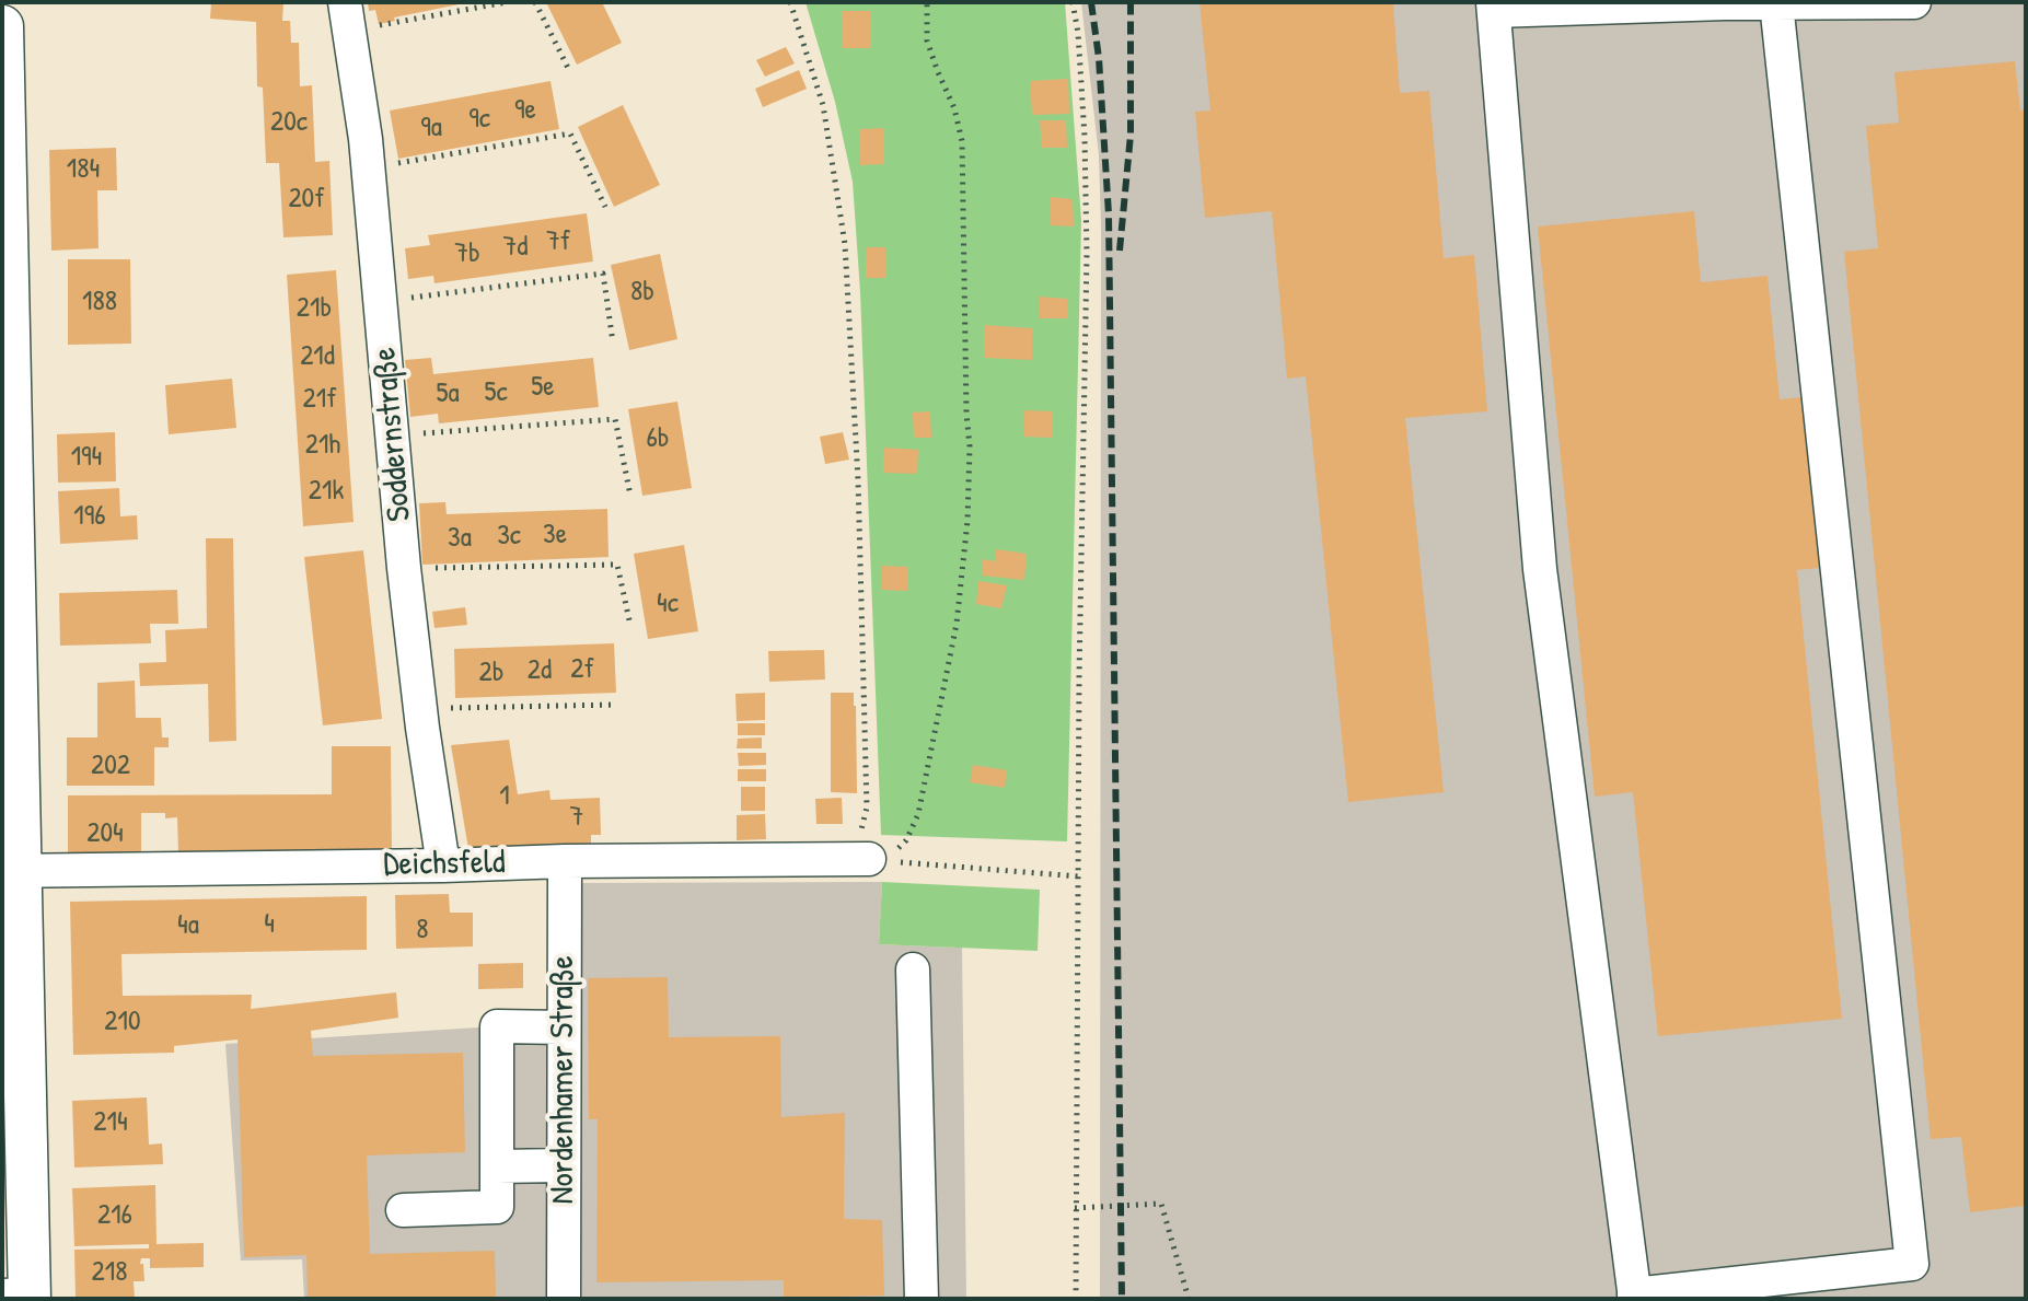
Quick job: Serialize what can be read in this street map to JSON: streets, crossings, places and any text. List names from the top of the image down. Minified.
{"streets":{"street":["Soddernstraße","Deichsfeld","Nordenhamer Straße"]},"crossings":[["Soddernstraße","Deichsfeld"],["Deichsfeld","Nordenhamer Straße"]],"house_numbers":["9e","9c","20c","9a","184","20f","7f","7d","7b","8b","188","21b","21d","5e","5c","5a","21f","6b","21h","194","21k","196","3e","3c","3a","4c","2f","2d","2b","202","1","7","204","4","4a","8","210","214","216","218"]}
